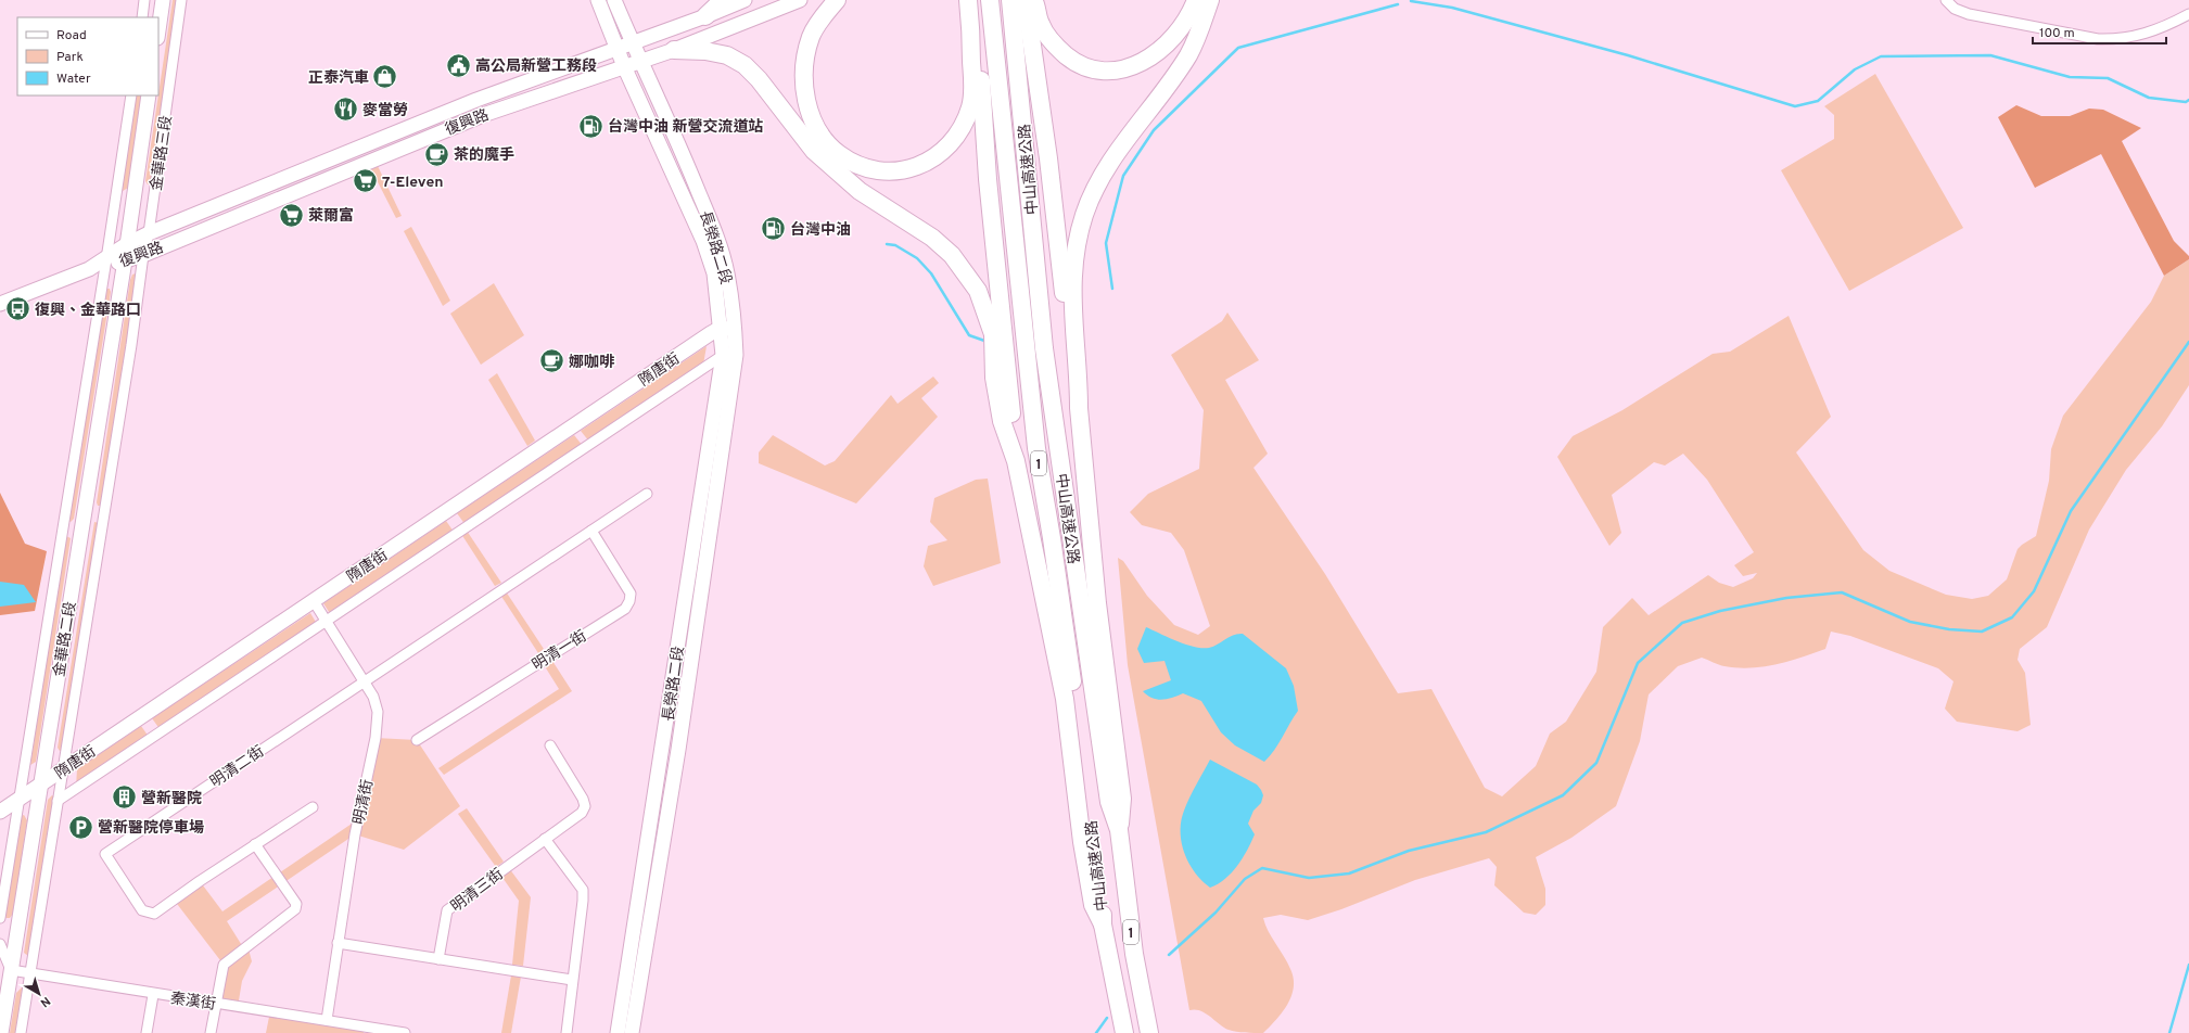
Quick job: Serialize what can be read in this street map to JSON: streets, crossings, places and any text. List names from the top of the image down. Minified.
{"streets":{"highway":["中山高速公路","1"],"street":["復興路","金華路三段","長榮路二段","隋唐街","金華路二段","明清一街","明清二街","明清街","明清三街","秦漢街"]},"crossings":[["復興路","金華路三段"],["復興路","長榮路二段"],["復興路","金華路二段"],["金華路三段","金華路二段"],["長榮路二段","隋唐街"],["隋唐街","金華路二段"],["隋唐街","明清街"],["金華路二段","秦漢街"],["明清二街","明清街"],["明清街","秦漢街"]],"places":{"public building":["高公局新營工務段"],"shop":["正泰汽車"],"restaurant":["麥當勞"],"fuel station":["台灣中油 新營交流道站","台灣中油"],"cafe":["茶的魔手","娜咖啡"],"supermarket":["7-Eleven","萊爾富"],"bus stop":["復興、金華路口"],"building":["營新醫院"],"parking":["營新醫院停車場"]},"legend":["Road","Park","Water"],"scale_bar":"100 m","north":"bottom right"}
